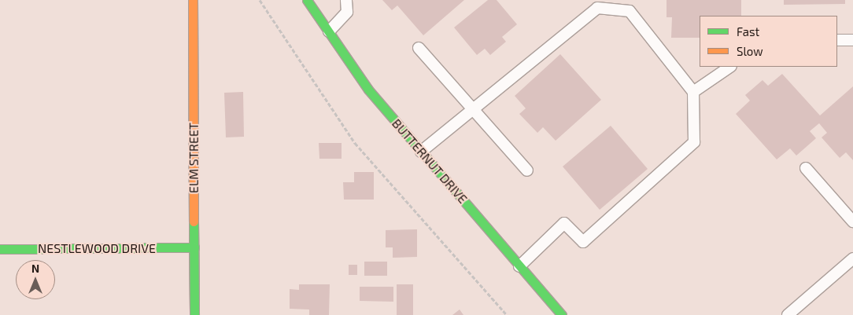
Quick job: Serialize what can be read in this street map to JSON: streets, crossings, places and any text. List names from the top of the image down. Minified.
{"streets":{"street":["ELM STREET","BUTTERNUT DRIVE","NESTLEWOOD DRIVE"]},"crossings":[["ELM STREET","NESTLEWOOD DRIVE"]],"legend":["Fast","Slow"],"north":"top"}
